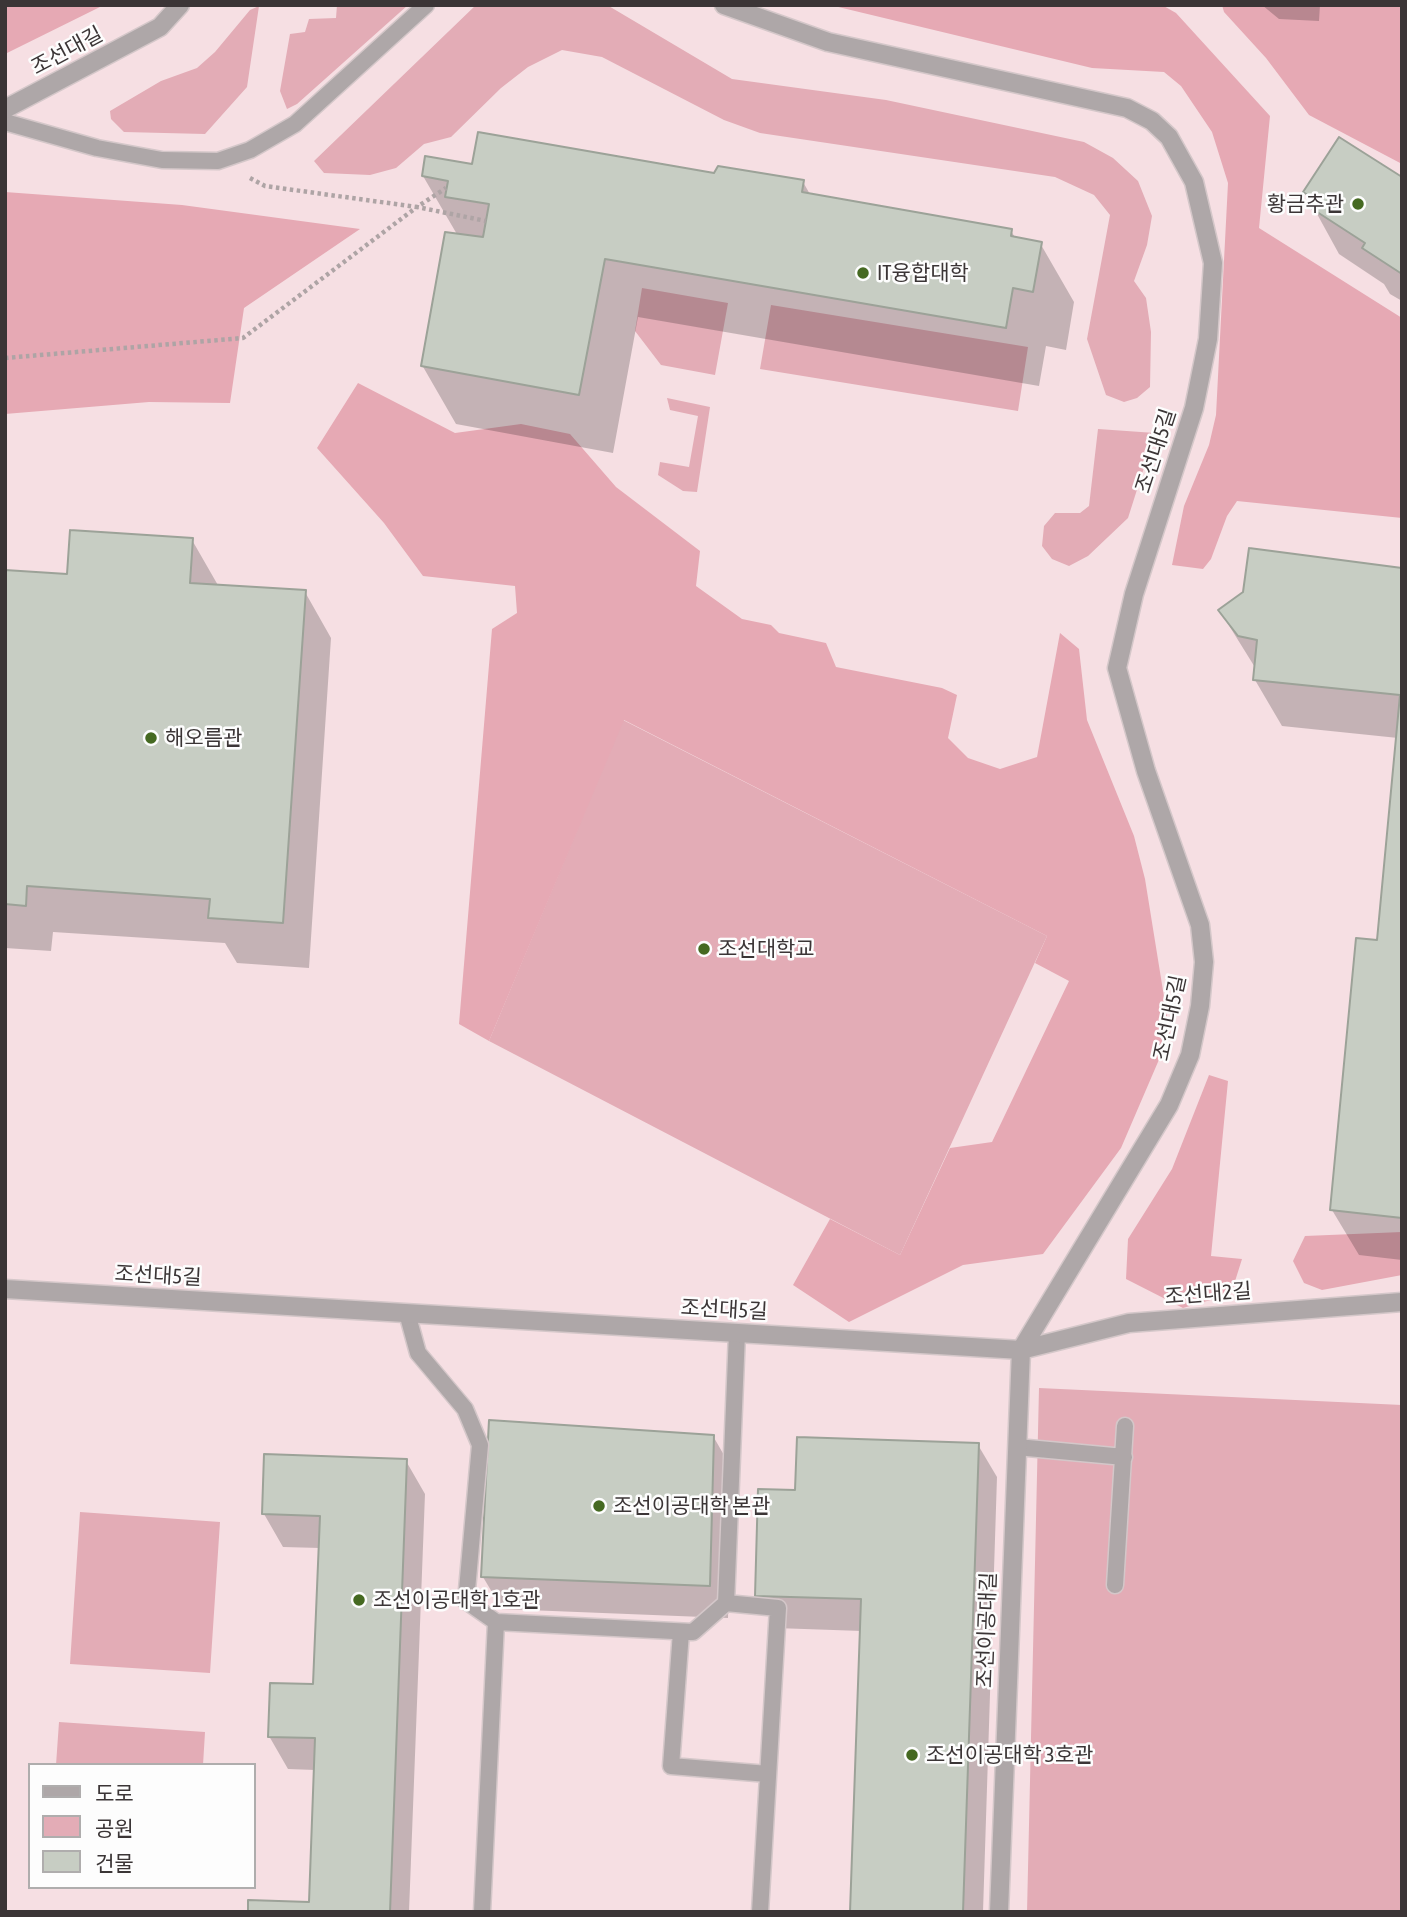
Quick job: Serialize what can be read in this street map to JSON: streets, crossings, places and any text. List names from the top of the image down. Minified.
{"streets":{"street":["조선대길","조선대5길","조선대2길","조선이공대길"]},"crossings":[["조선대5길","조선대2길"],["조선대5길","조선이공대길"],["조선대2길","조선이공대길"]],"places":["황금추관","IT융합대학","해오름관","조선대학교","조선이공대학 본관","조선이공대학 1호관","조선이공대학 3호관"],"legend":["도로","공원","건물"]}
